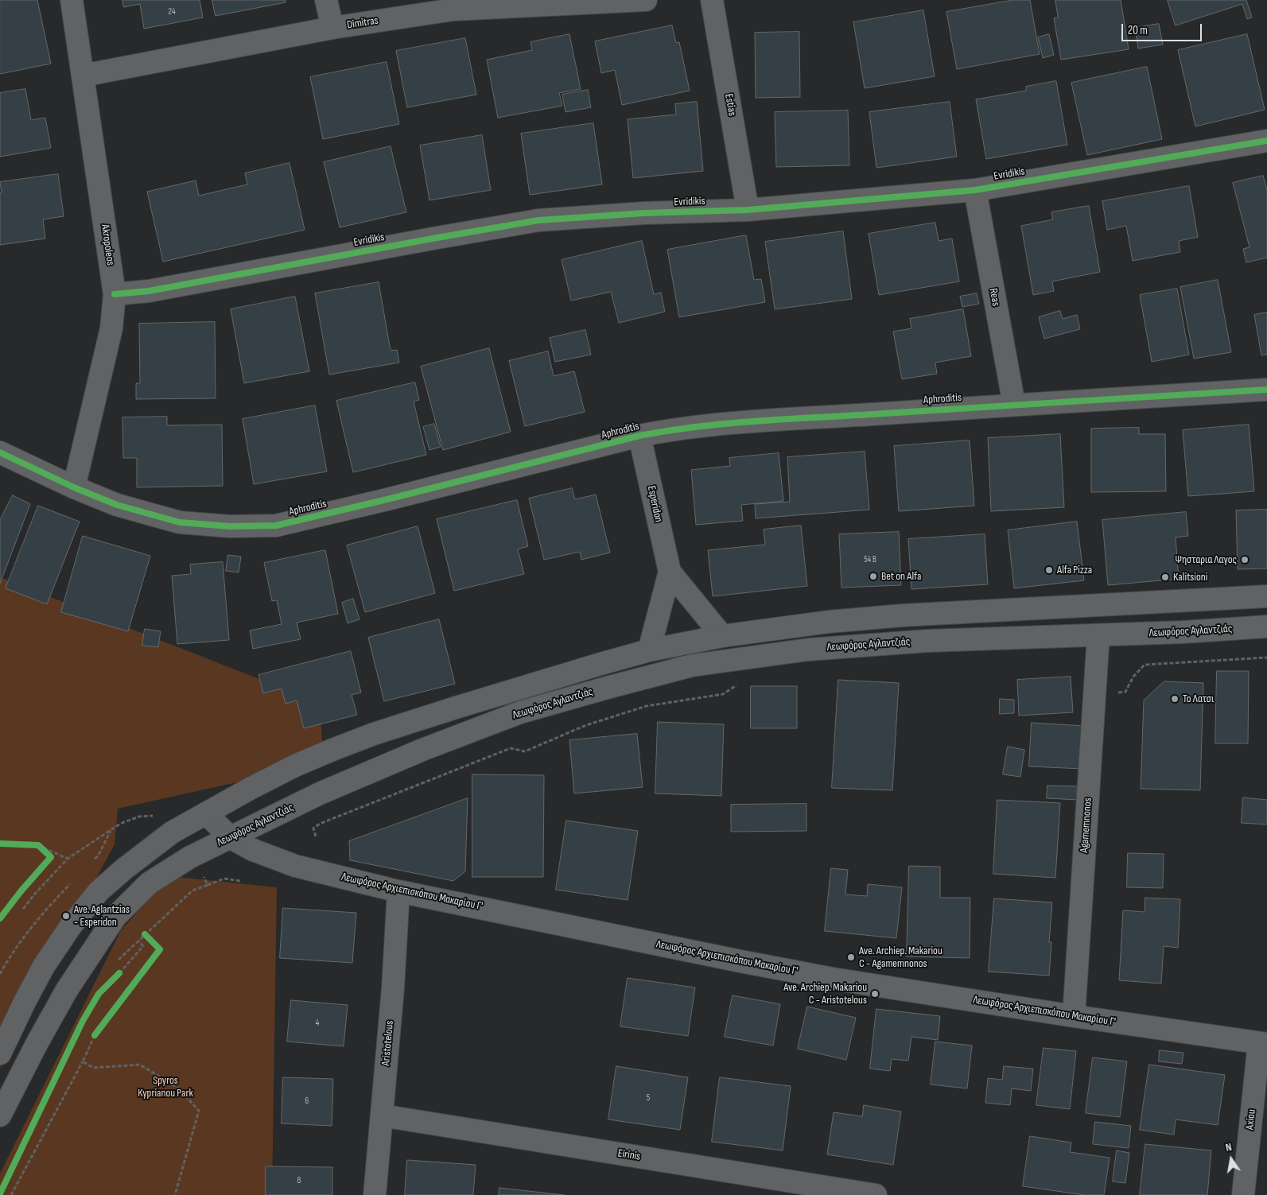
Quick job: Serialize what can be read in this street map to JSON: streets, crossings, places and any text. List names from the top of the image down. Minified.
{"streets":{"street":["Dimitras","Estias","Evridikis","Akropoleos","Reas","Aphroditis","Esperidon","Λεωφόρος Αγλαντζιάς","Agamemnonos","Λεωφόρος Αρχιεπισκόπου Μακαρίου Γ'","Aristotelous","Axiou","Eirinis"]},"crossings":[["Dimitras","Akropoleos"],["Estias","Evridikis"],["Evridikis","Akropoleos"],["Evridikis","Reas"],["Akropoleos","Aphroditis"],["Reas","Aphroditis"],["Aphroditis","Esperidon"],["Λεωφόρος Αγλαντζιάς","Agamemnonos"],["Λεωφόρος Αγλαντζιάς","Λεωφόρος Αρχιεπισκόπου Μακαρίου Γ'"],["Agamemnonos","Λεωφόρος Αρχιεπισκόπου Μακαρίου Γ'"],["Λεωφόρος Αρχιεπισκόπου Μακαρίου Γ'","Aristotelous"],["Λεωφόρος Αρχιεπισκόπου Μακαρίου Γ'","Axiou"],["Aristotelous","Eirinis"]],"parks":["Spyros Kyprianou Park"],"places":["Ψησταρια Λαγος","Alfa Pizza","Bet on Alfa","Kalitsioni","Το Λατσι","Ave. Aglantzias - Esperidon","Ave. Archiep. Makariou C - Agamemnonos","Ave. Archiep. Makariou C - Aristotelous"],"house_numbers":["24","54 B","4","5","6","8"],"scale_bar":"20 m","north":"top"}
